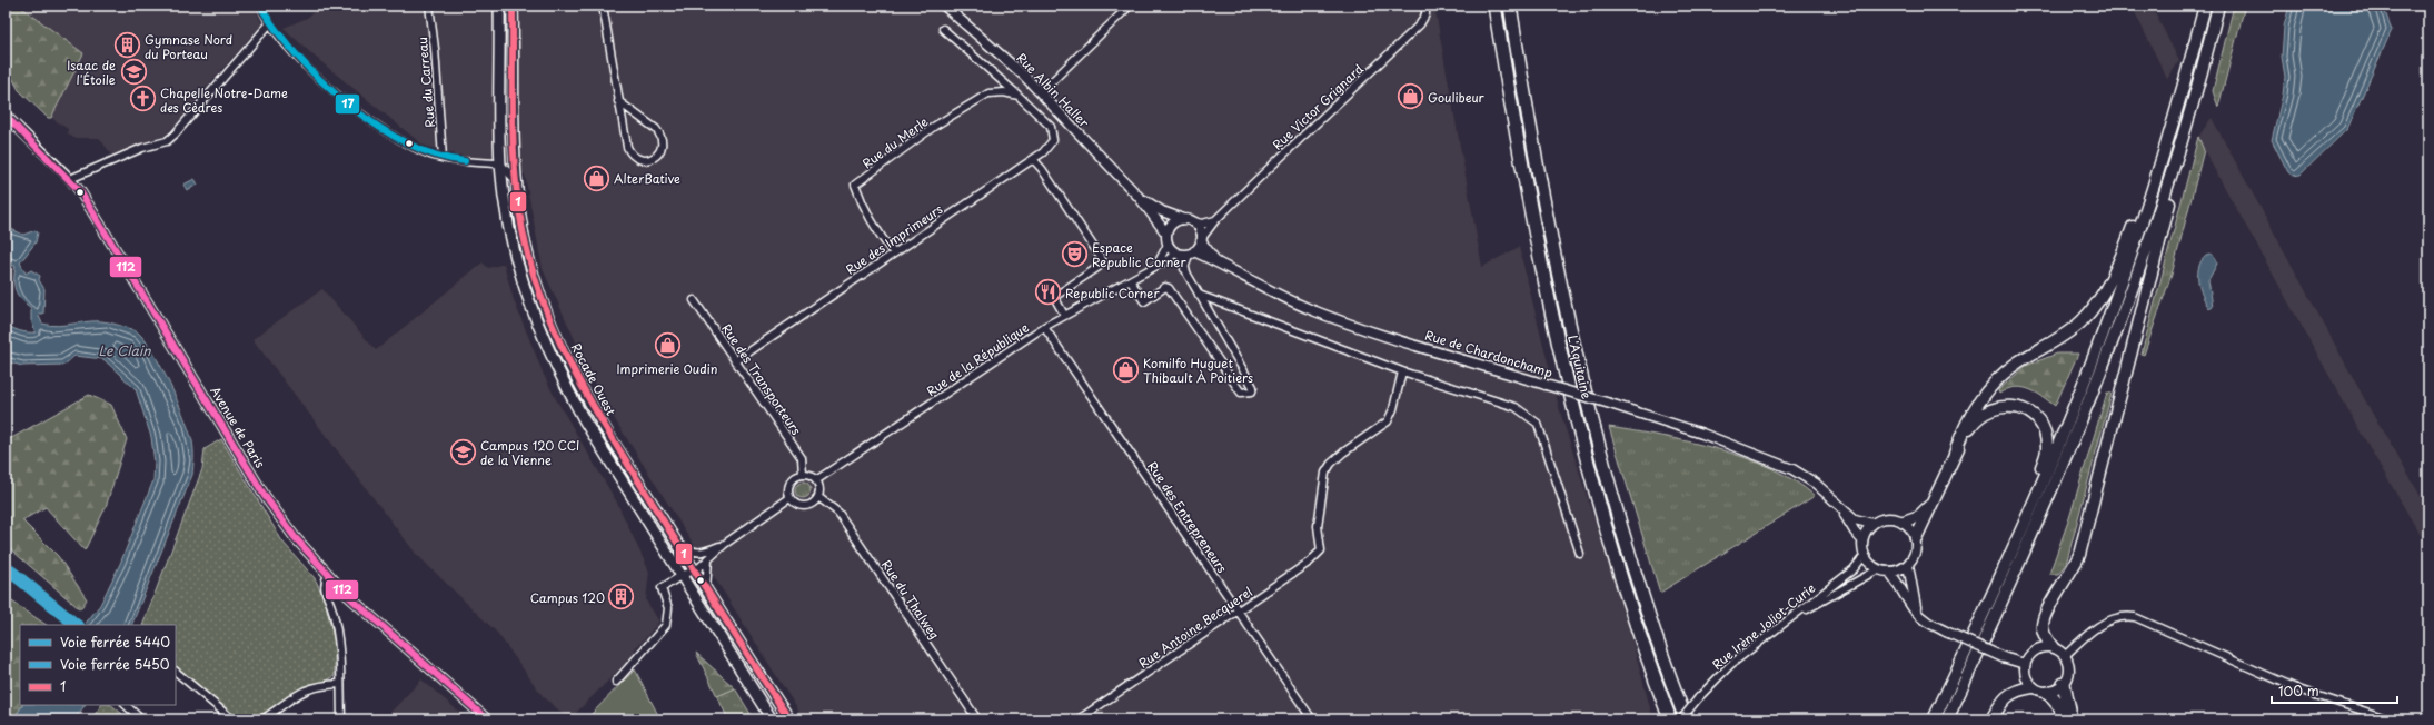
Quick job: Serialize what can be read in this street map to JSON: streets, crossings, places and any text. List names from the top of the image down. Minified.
{"streets":{"highway":["L'Aquitaine"],"main road":["Rue Albin Haller","Rue de Chardonchamp","Rocade Ouest","Avenue de Paris"],"street":["Rue du Carreau","Rue Victor Grignard","Rue du Merle","Rue des Imprimeurs","Rue de la République","Rue des Transporteurs","Rue des Entrepreneurs","Rue du Thalweg","Rue Irène Joliot-Curie","Rue Antoine Becquerel"]},"crossings":[["Rue Victor Grignard","Rue de Chardonchamp"],["Rue Victor Grignard","Rue de la République"],["Rue du Merle","Rue des Imprimeurs"],["Rue des Imprimeurs","Rue des Transporteurs"],["Rue de Chardonchamp","Rue de la République"],["Rue de Chardonchamp","Rue Irène Joliot-Curie"],["Rue de la République","Rue des Transporteurs"],["Rue de la République","Rue des Entrepreneurs"],["Rue de la République","Rue du Thalweg"],["Rue des Transporteurs","Rue du Thalweg"],["Rue des Entrepreneurs","Rue Antoine Becquerel"]],"water":["Le Clain"],"places":{"building":["Gymnase Nord du Porteau","Campus 120"],"school or university":["Isaac de l'Étoile","Campus 120 CCI de la Vienne"],"shop":["Goulibeur","AlterBative","Imprimerie Oudin","Komilfo Huguet Thibault À Poitiers"],"church":["Chapelle Notre-Dame des Cèdres"],"theatre":["Espace Republic Corner"],"restaurant":["Republic Corner"]},"lines":["transit line 1","transit line 17","transit line 112","rail line 5440","rail line 5450"],"legend":["Voie ferrée 5440","Voie ferrée 5450","1"],"scale_bar":"100 m"}
